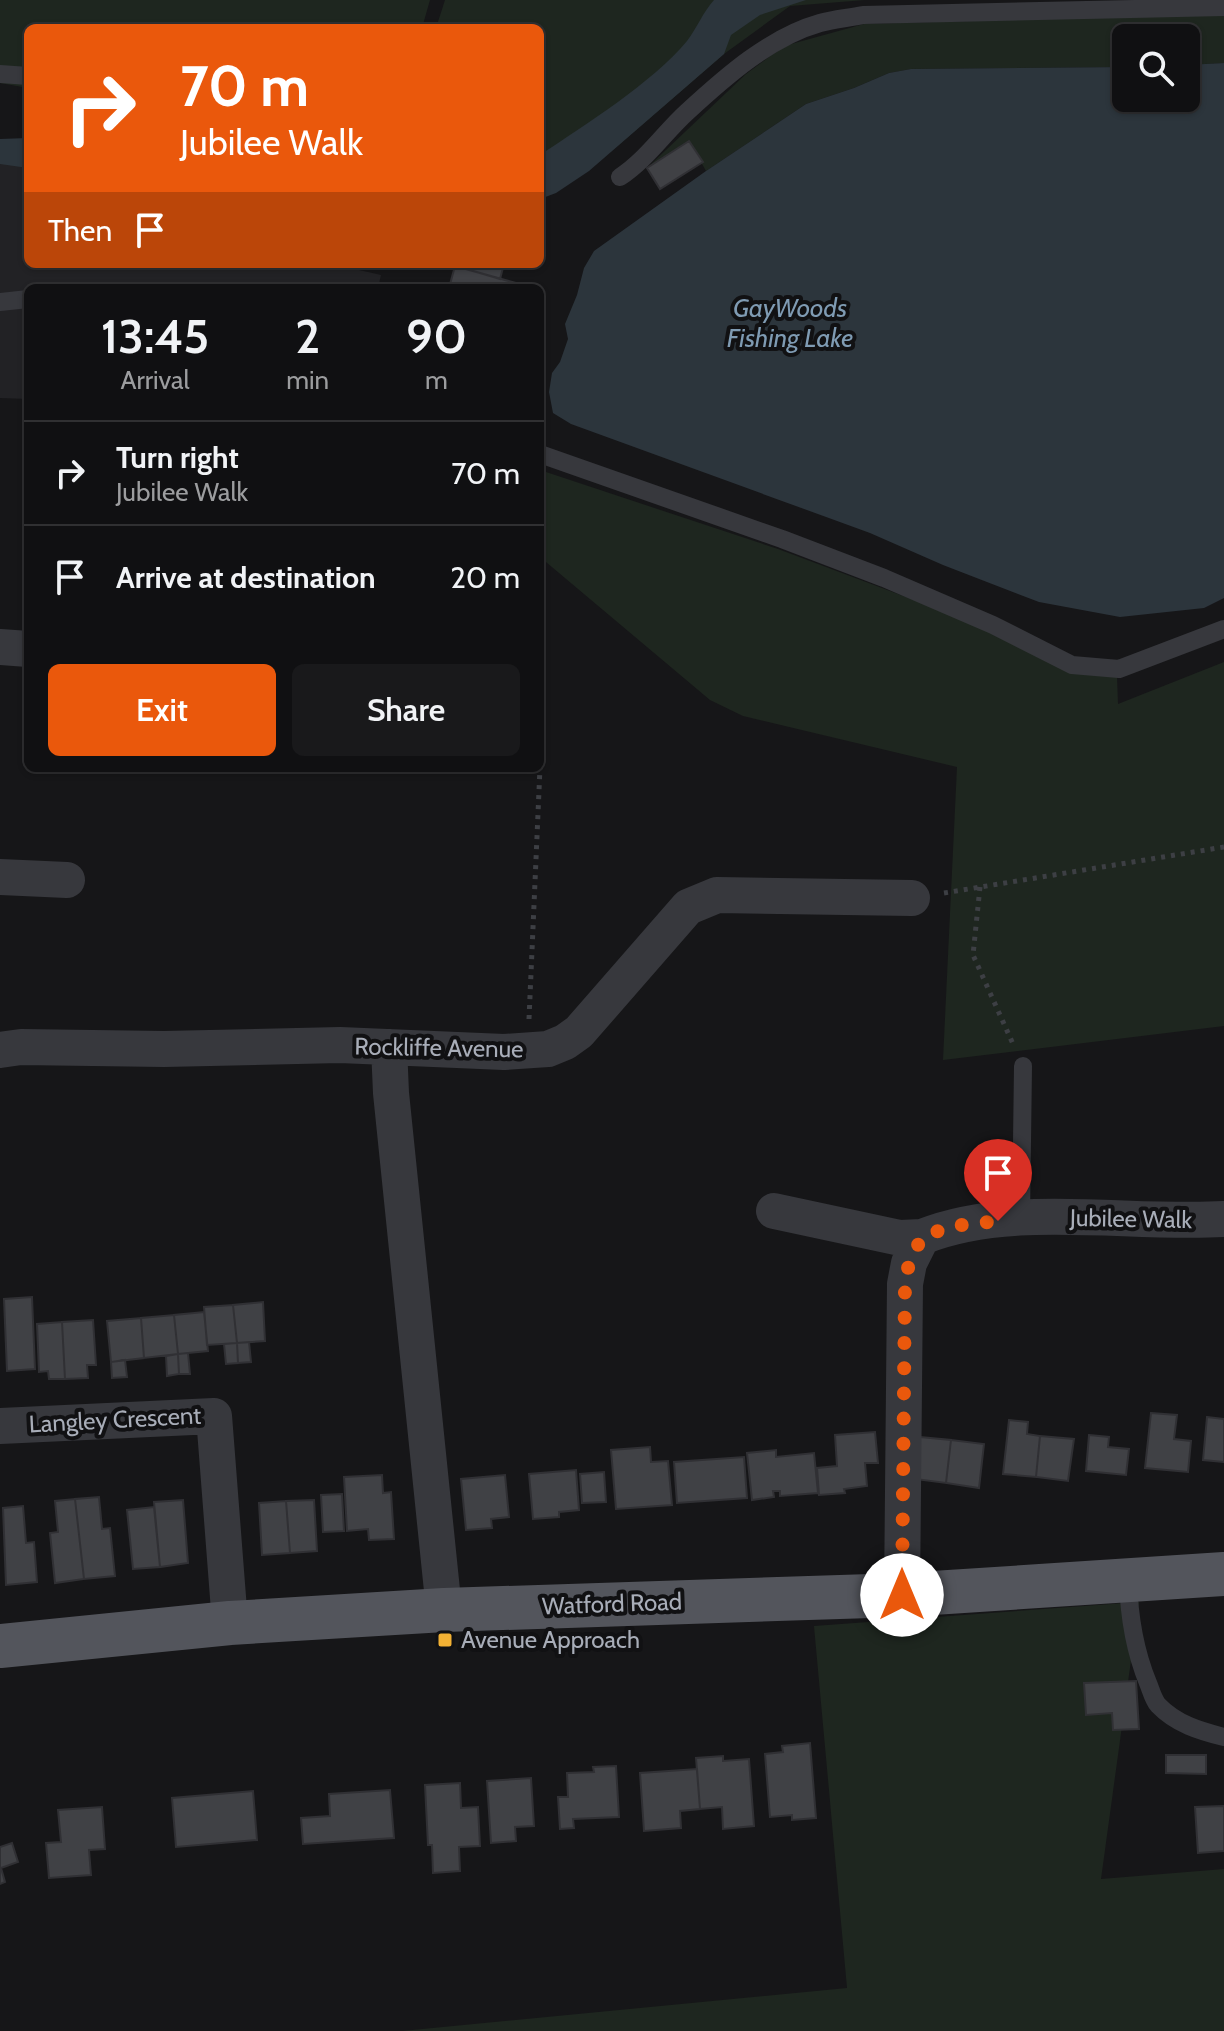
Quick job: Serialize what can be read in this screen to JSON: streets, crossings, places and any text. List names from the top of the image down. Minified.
{"streets":{"main road":["Watford Road"],"street":["Rockliffe Avenue","Jubilee Walk","Langley Crescent"]},"crossings":[["Langley Crescent","Watford Road"]],"water":["GayWoods Fishing Lake"],"places":{"transit":["Avenue Approach"]},"page":{"turn":["70 m","Jubilee Walk"],"then":"Then","eta":["13:45","Arrival","2","min","90","m"],"list":[{"name":"Turn right","note":"Jubilee Walk","value":"70 m"},{"name":"Arrive at destination","value":"20 m"}],"buttons":["Exit","Share"]}}
